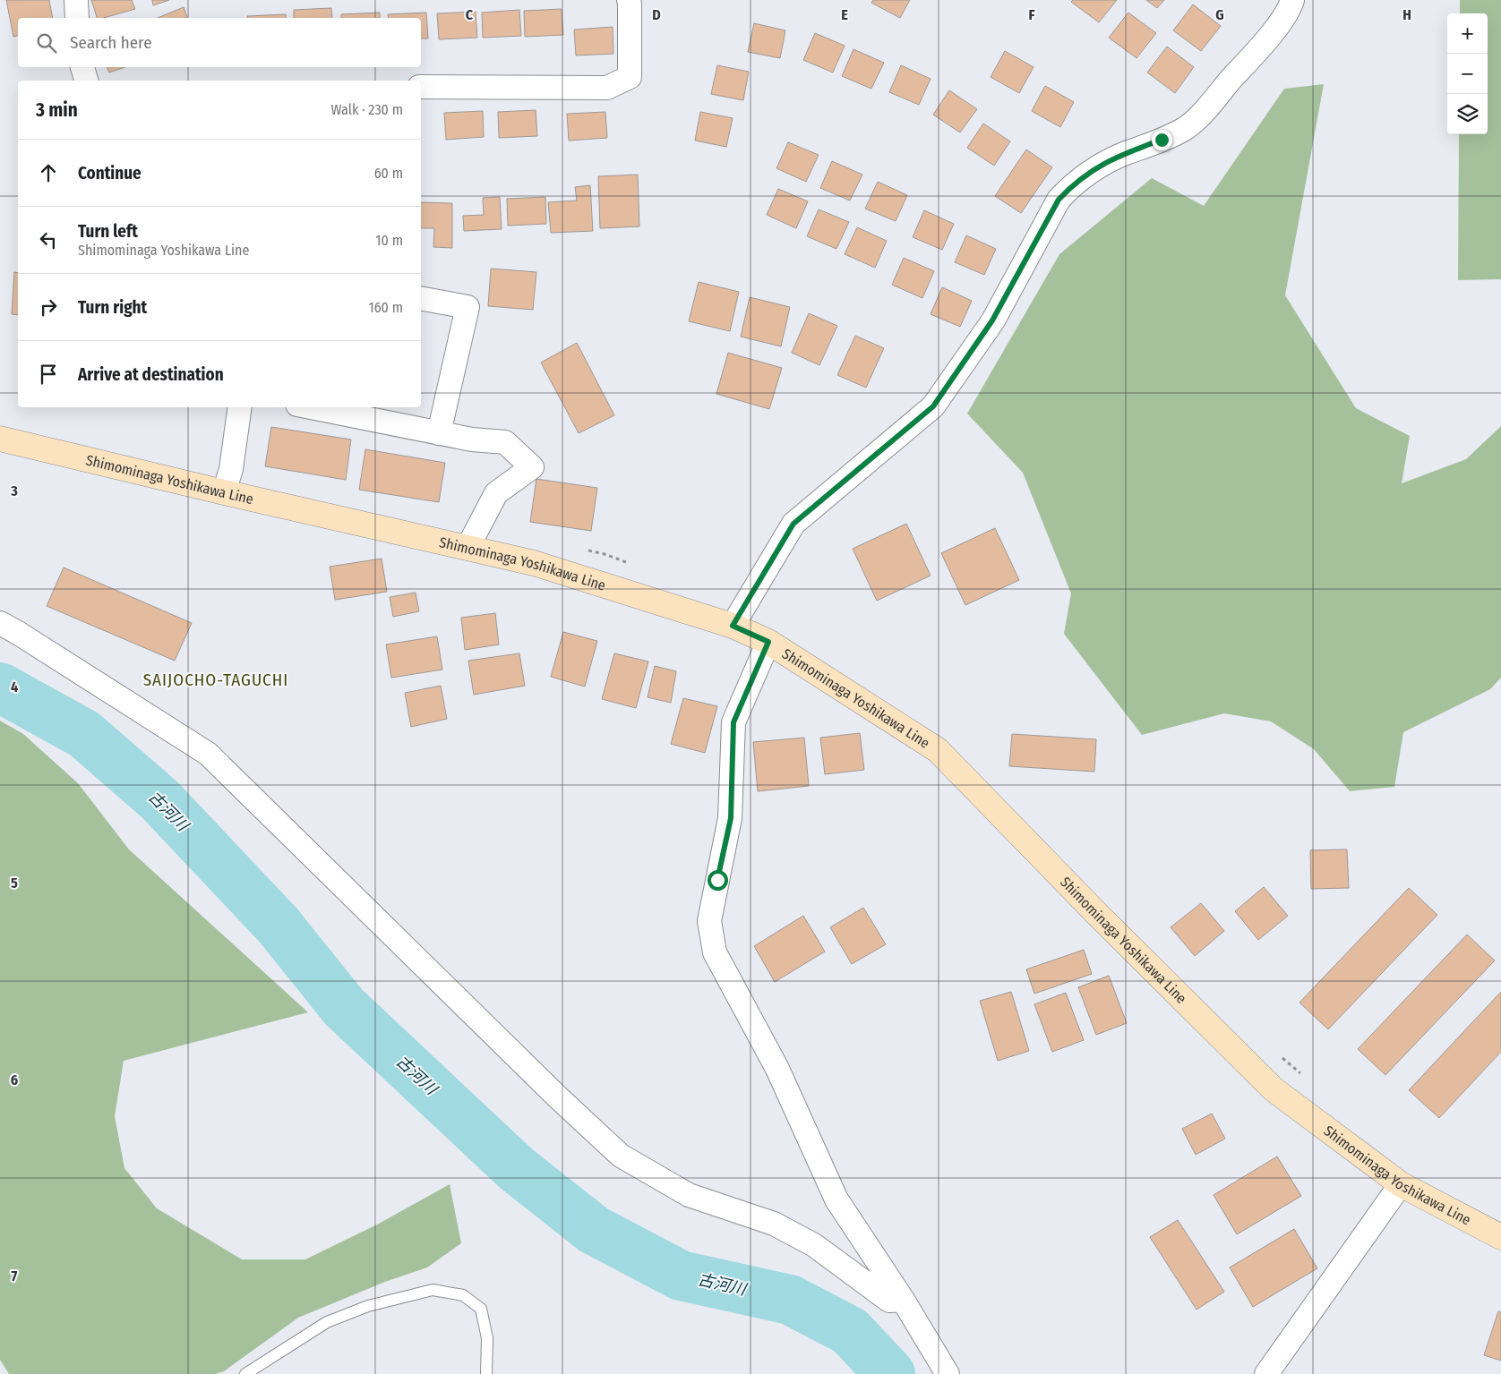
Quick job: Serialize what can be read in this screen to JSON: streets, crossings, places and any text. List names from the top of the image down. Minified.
{"streets":{"main road":["Shimominaga Yoshikawa Line"]},"districts":["SAIJOCHO-TAGUCHI"],"water":["古河川"],"page":{"map_buttons":["+","−"],"search":"Search here","heading":["3 min","Walk · 230 m"],"list":[["Continue","60 m"],["Turn left","Shimominaga Yoshikawa Line","10 m"],["Turn right","160 m"],"Arrive at destination"]},"grid":{"columns":["C","D","E","F","G","H"],"rows":["3","4","5","6","7"]}}
